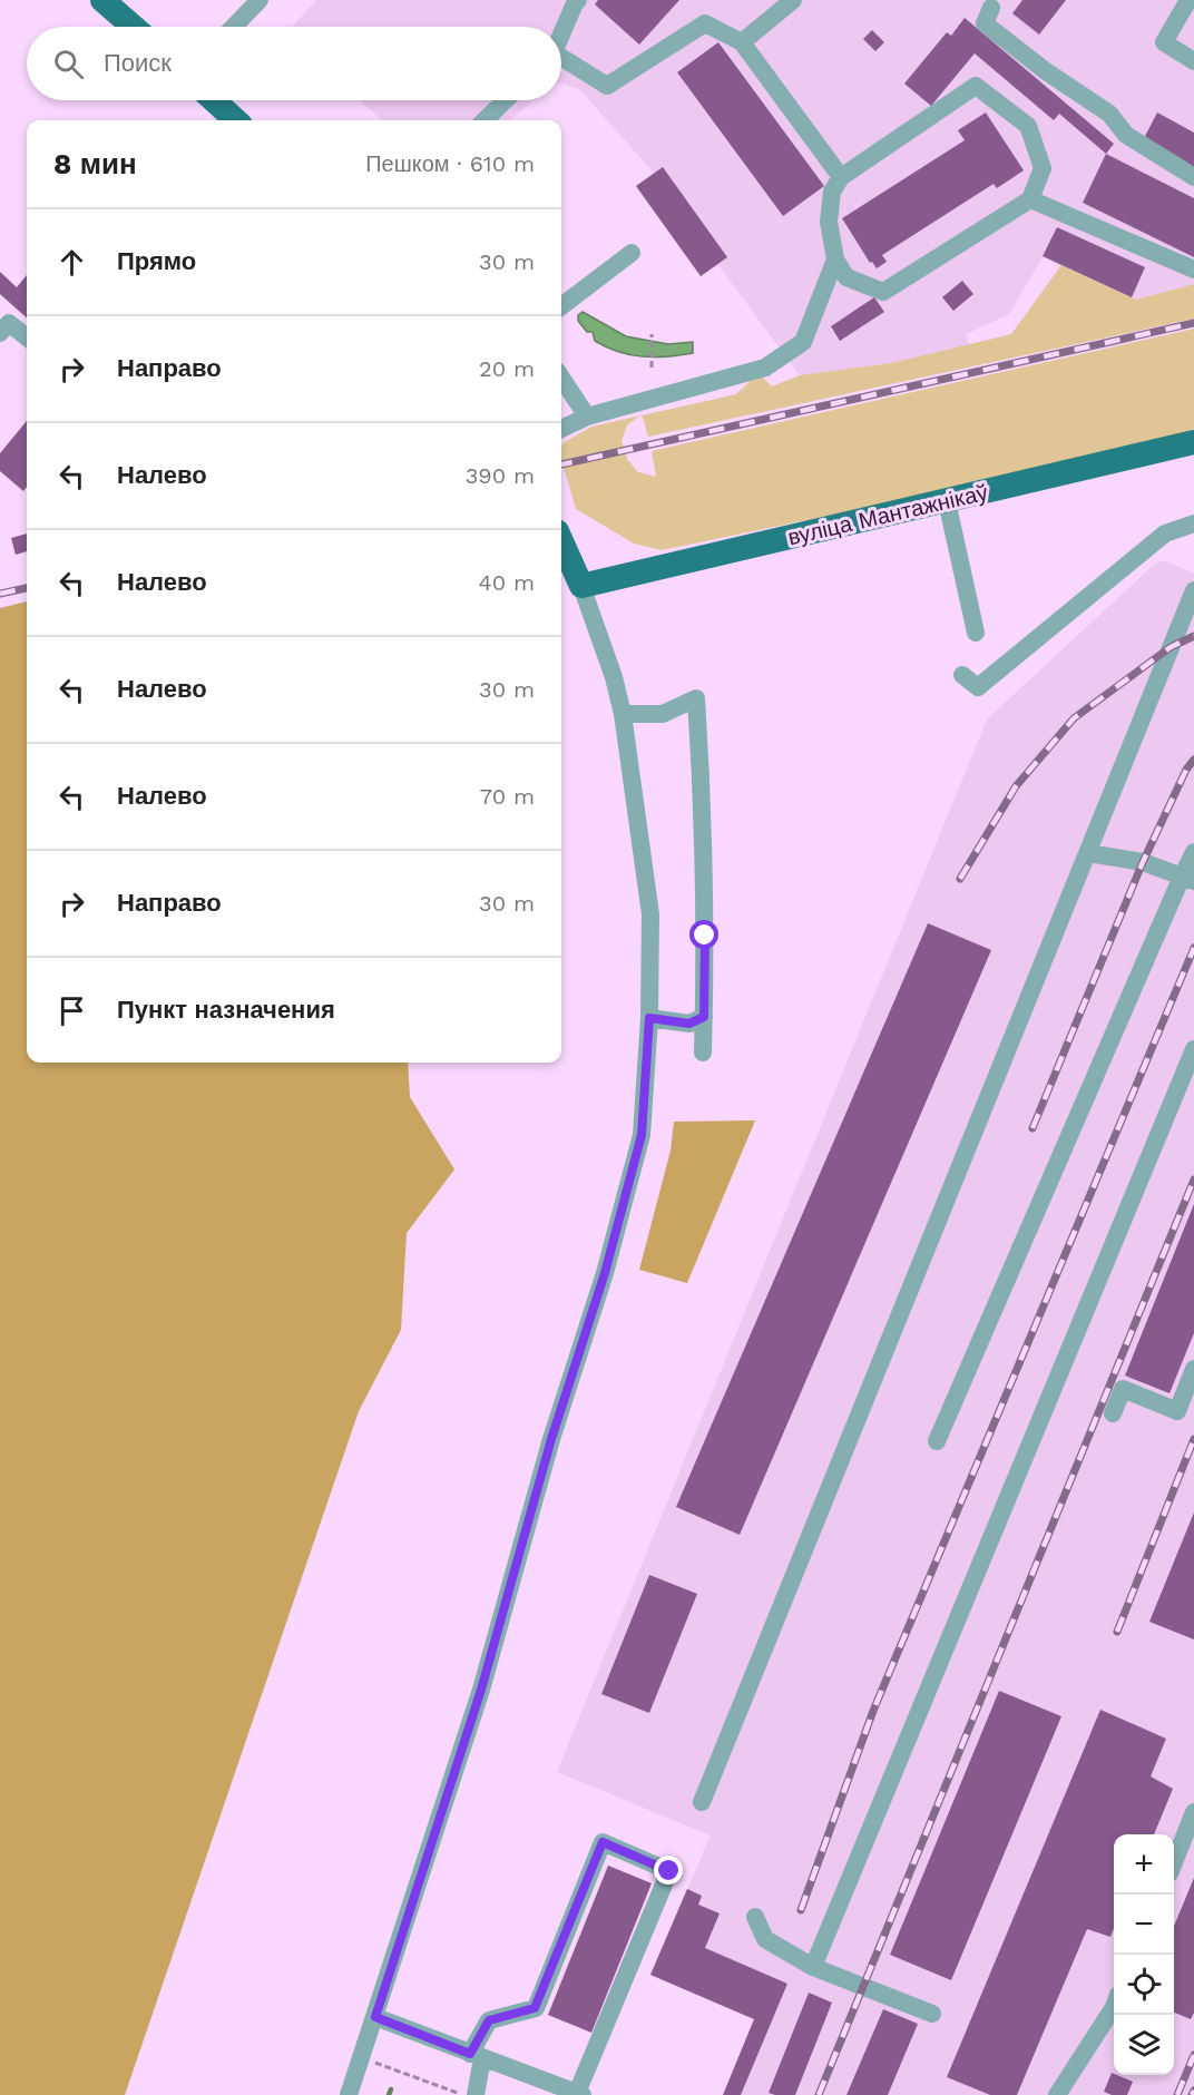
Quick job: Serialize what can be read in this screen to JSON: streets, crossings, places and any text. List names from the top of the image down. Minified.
{"streets":{"main road":["вуліца Мантажнікаў"]},"page":{"search":"Поиск","heading":["8 мин","Пешком · 610 m"],"list":[["Прямо","30 m"],["Направо","20 m"],["Налево","390 m"],["Налево","40 m"],["Налево","30 m"],["Налево","70 m"],["Направо","30 m"],"Пункт назначения"],"map_buttons":["+","−"]}}
